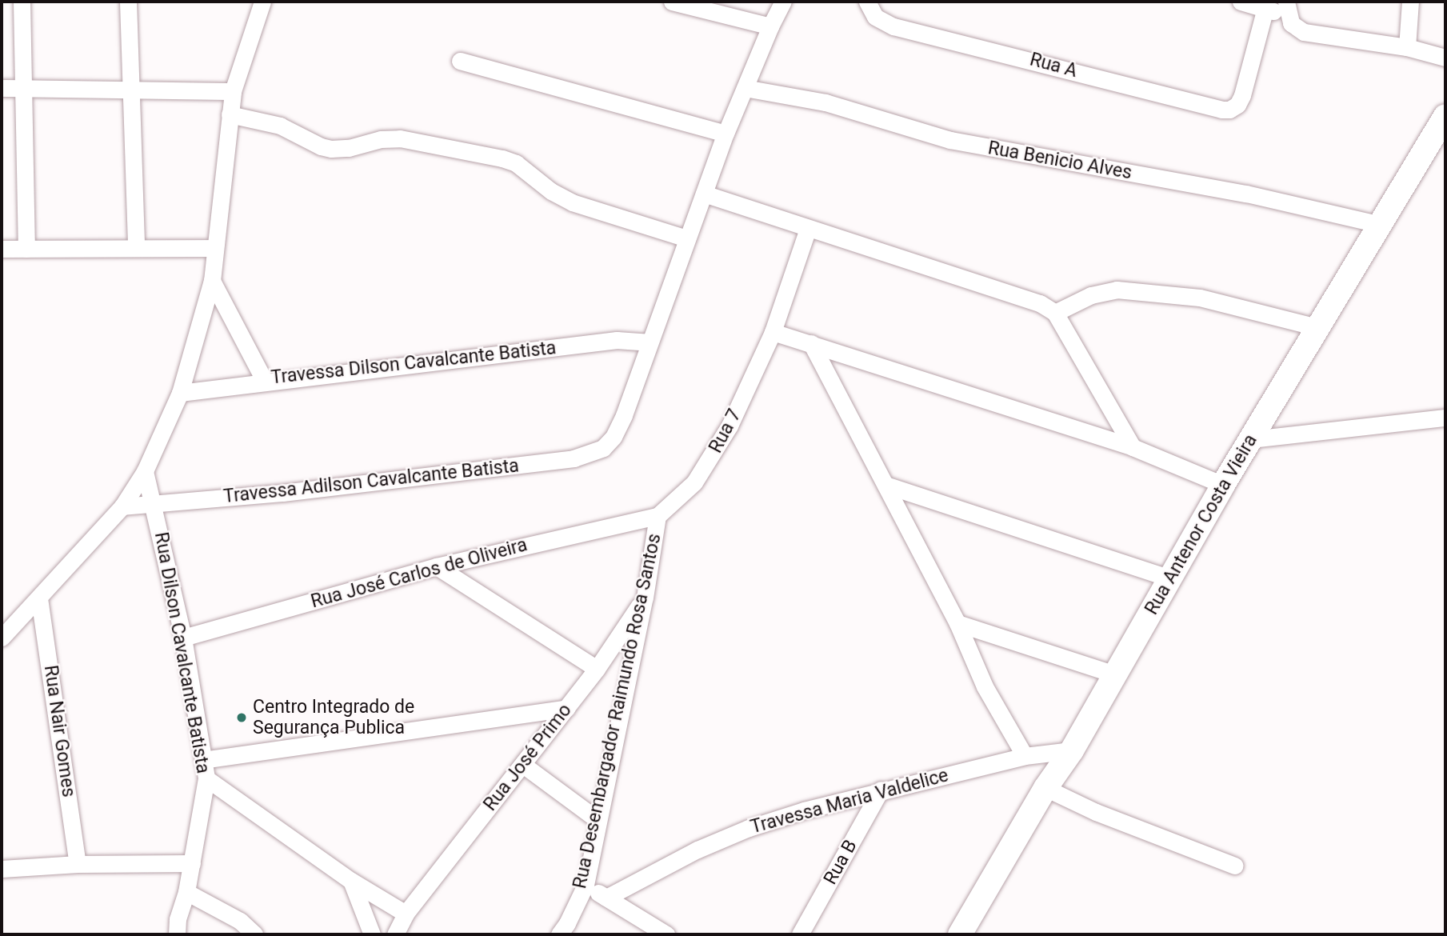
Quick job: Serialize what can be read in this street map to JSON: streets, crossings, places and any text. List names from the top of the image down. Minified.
{"streets":{"main road":["Rua Antenor Costa Vieira"],"street":["Rua A","Rua Benicio Alves","Travessa Dilson Cavalcante Batista","Rua 7","Travessa Adilson Cavalcante Batista","Rua José Carlos de Oliveira","Rua Dilson Cavalcante Batista","Rua Desembargador Raimundo Rosa Santos","Rua Nair Gomes","Rua José Primo","Travessa Maria Valdelice","Rua B"]},"crossings":[["Rua Benicio Alves","Rua Antenor Costa Vieira"],["Travessa Dilson Cavalcante Batista","Travessa Adilson Cavalcante Batista"],["Rua 7","Rua José Carlos de Oliveira"],["Rua 7","Rua Desembargador Raimundo Rosa Santos"],["Travessa Adilson Cavalcante Batista","Rua Dilson Cavalcante Batista"],["Rua Antenor Costa Vieira","Travessa Maria Valdelice"],["Rua José Carlos de Oliveira","Rua Dilson Cavalcante Batista"],["Rua José Carlos de Oliveira","Rua Desembargador Raimundo Rosa Santos"],["Rua Desembargador Raimundo Rosa Santos","Rua José Primo"],["Travessa Maria Valdelice","Rua B"]],"places":["Centro Integrado de Segurança Publica"]}
